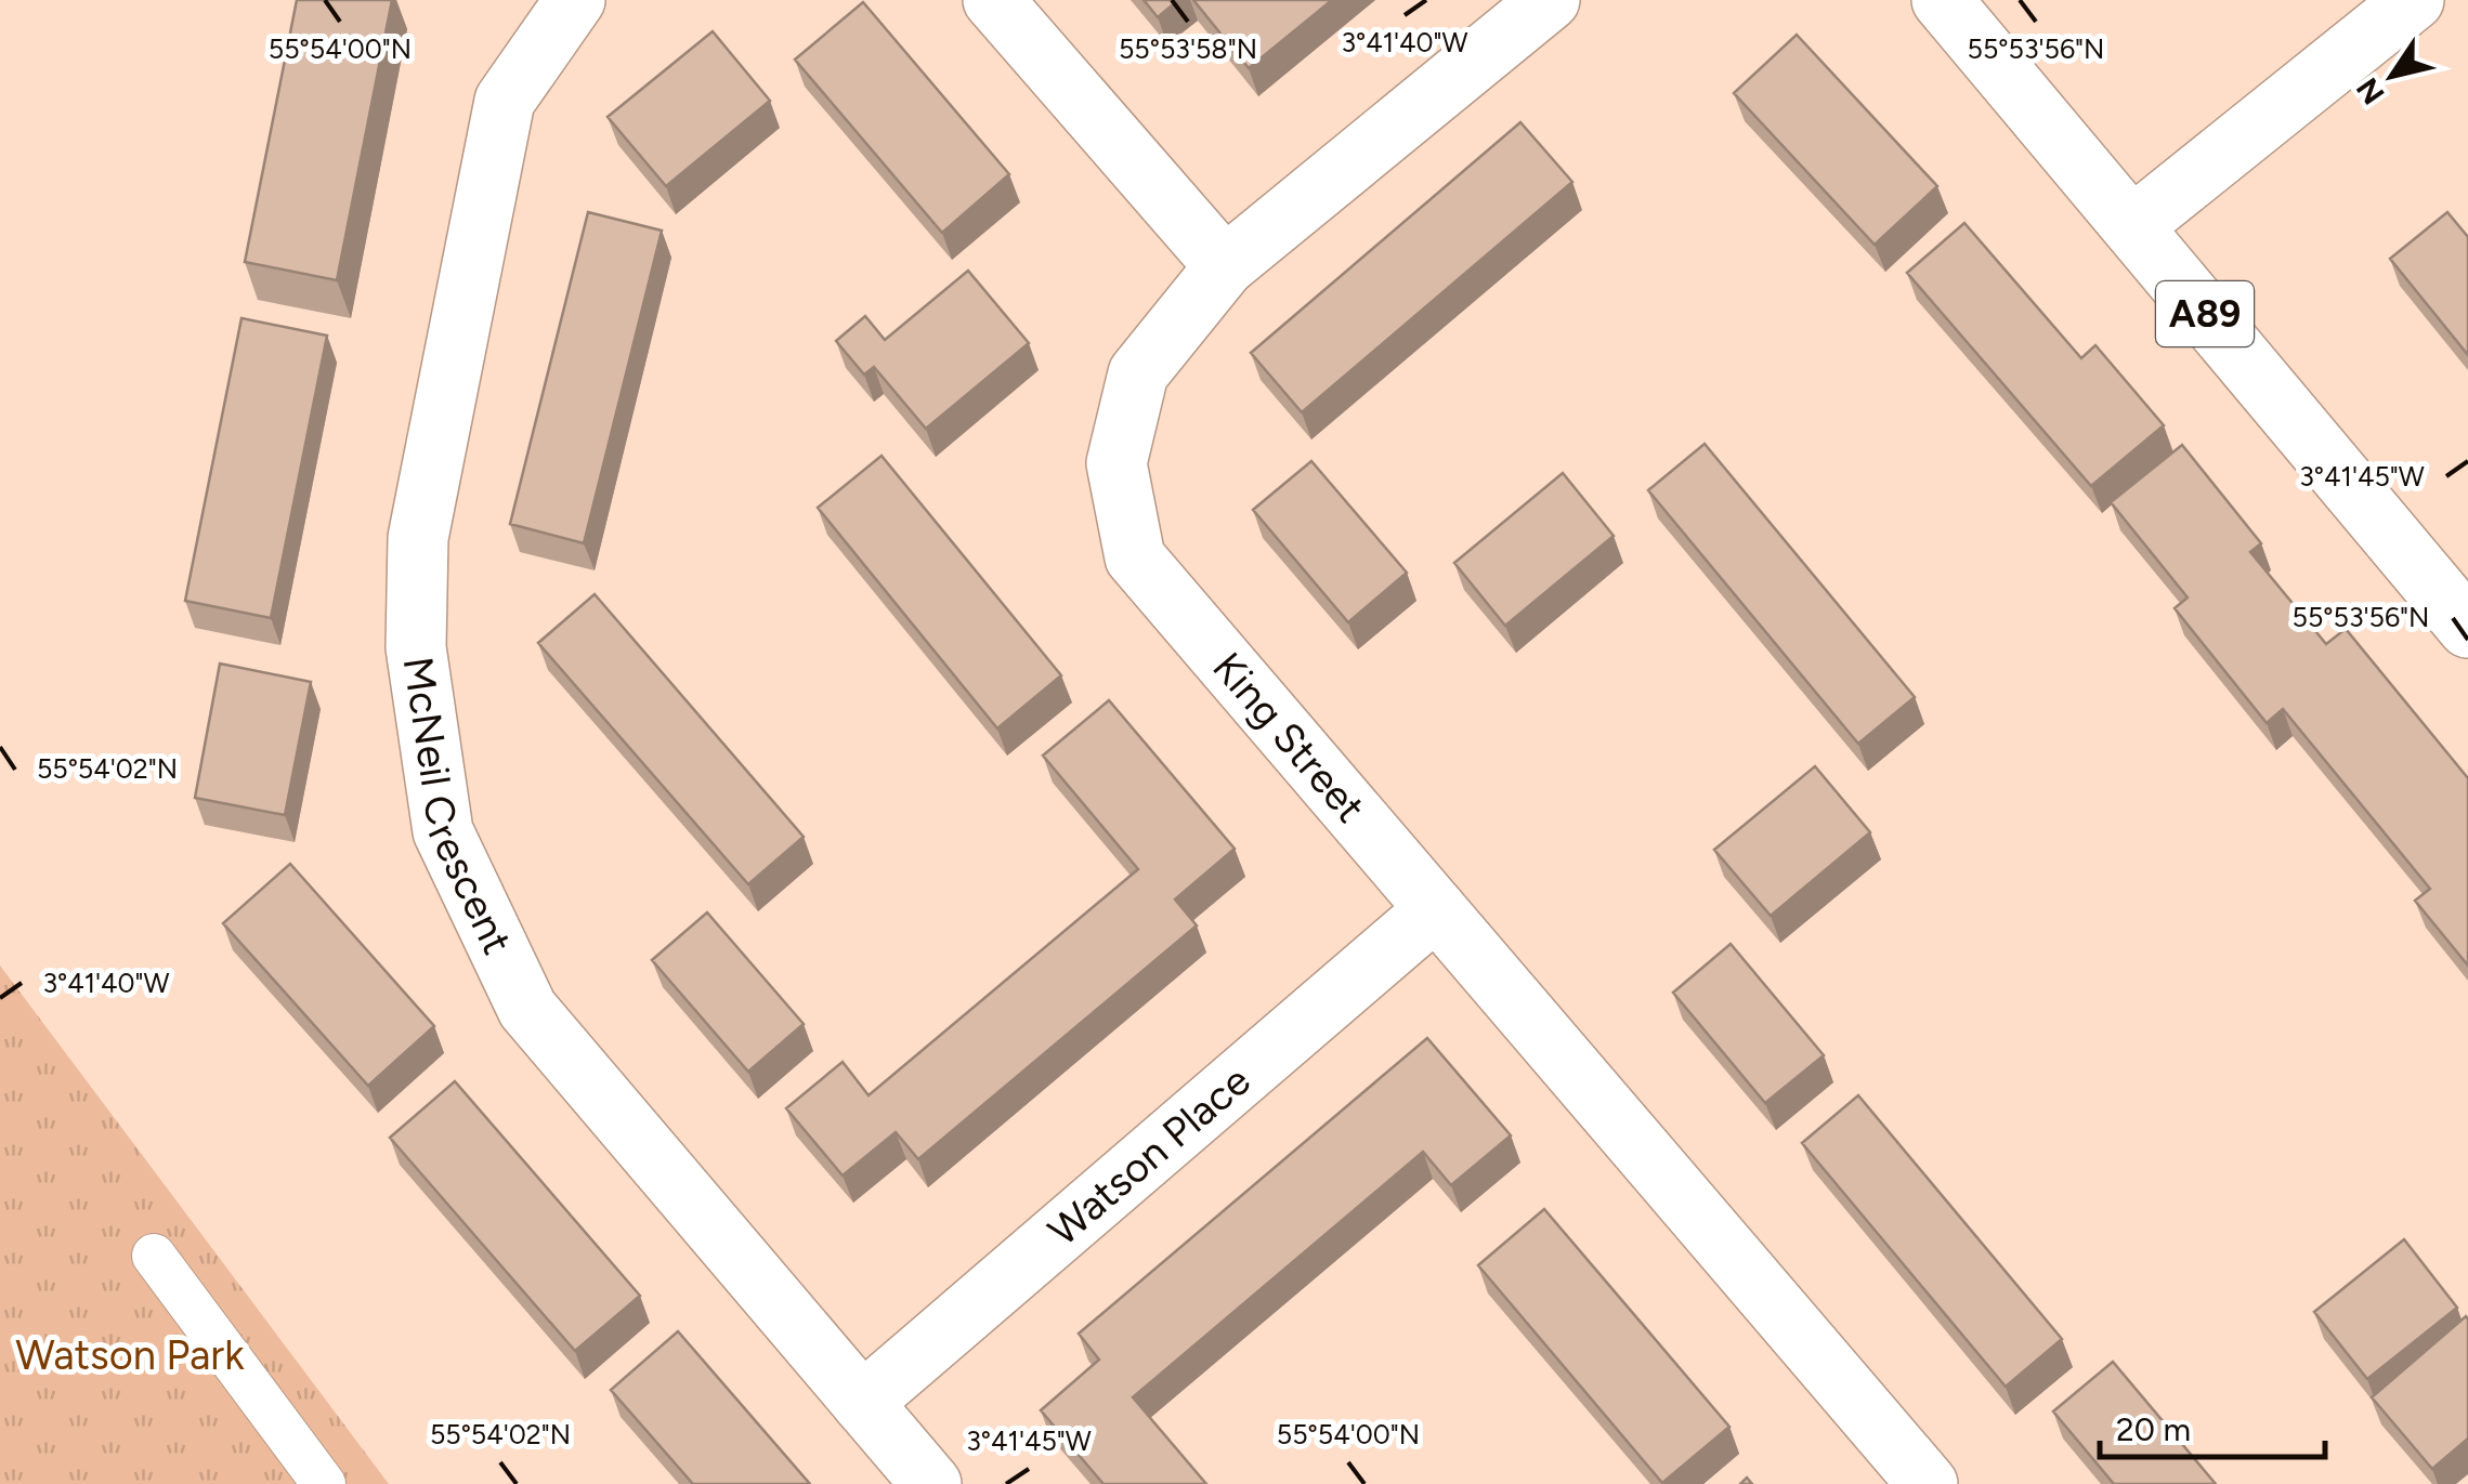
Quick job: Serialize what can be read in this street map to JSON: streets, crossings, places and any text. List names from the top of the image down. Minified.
{"streets":{"street":["A89","King Street","McNeil Crescent","Watson Place"]},"crossings":[["King Street","Watson Place"],["McNeil Crescent","Watson Place"]],"parks":["Watson Park"],"scale_bar":"20 m","north":"bottom left","coordinates":["3°41'40\"W","55°54'00\"N","55°53'58\"N","55°53'56\"N","3°41'45\"W","55°54'02\"N"]}
